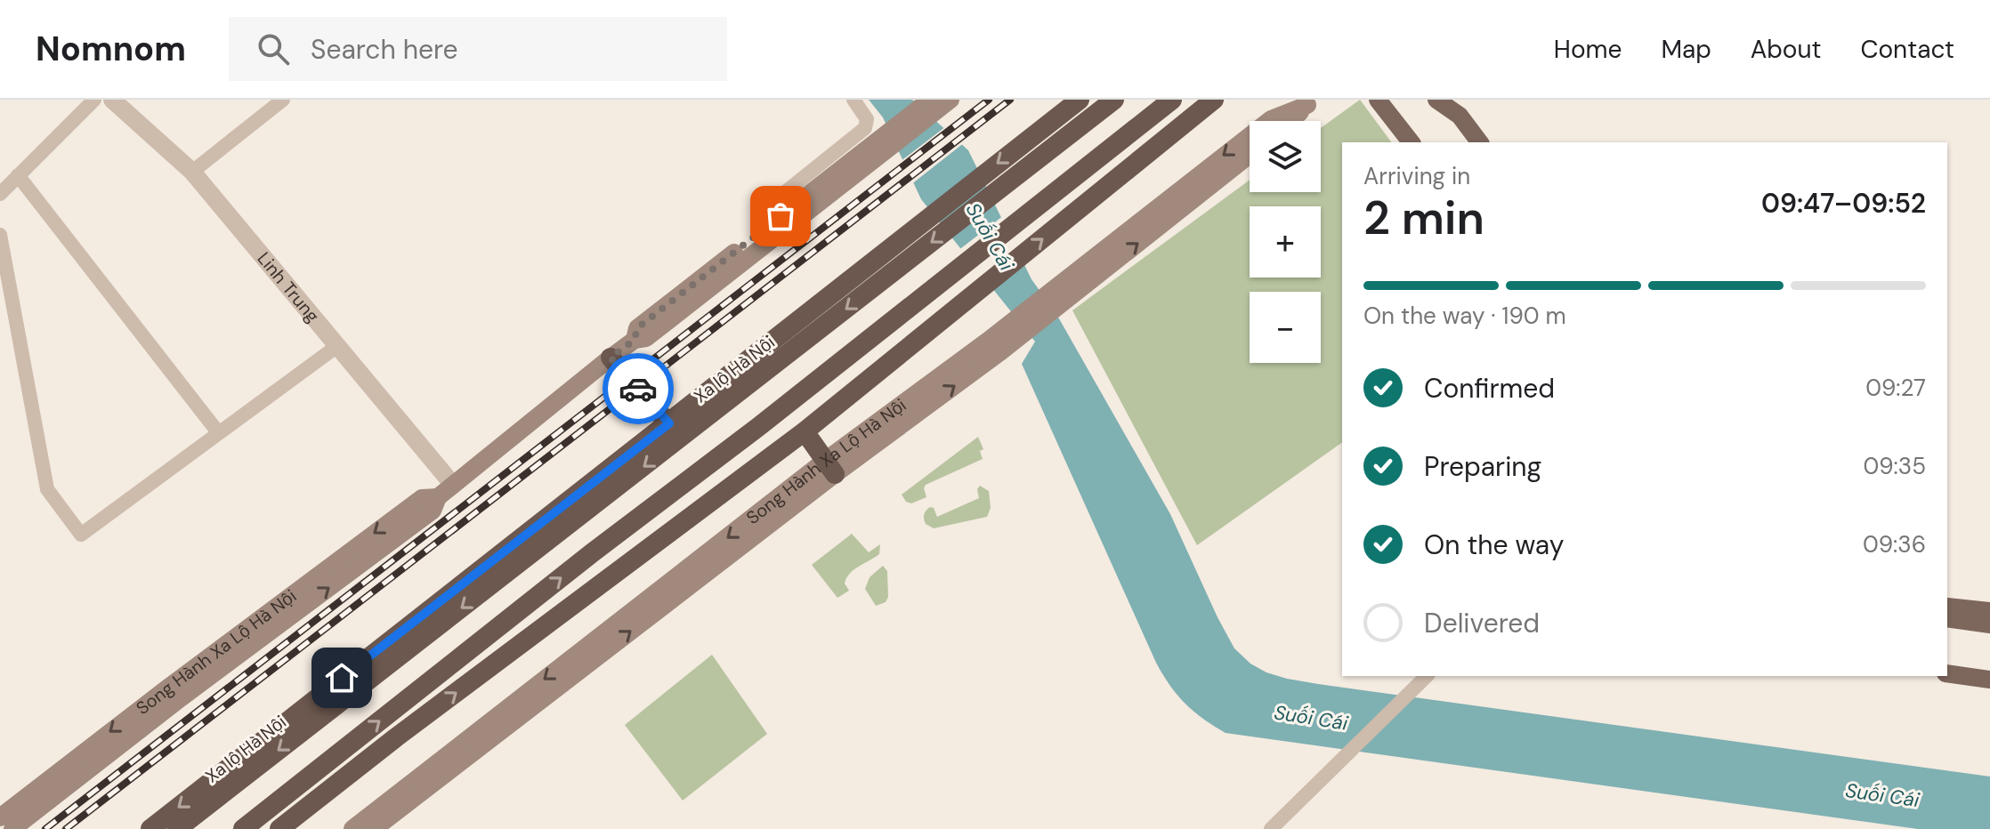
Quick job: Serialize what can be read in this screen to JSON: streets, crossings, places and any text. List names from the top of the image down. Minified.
{"streets":{"highway":["Xa lộ Hà Nội"],"main road":["Song Hành Xa Lộ Hà Nội"],"street":["Linh Trung"]},"crossings":[["Linh Trung","Song Hành Xa Lộ Hà Nội"]],"water":["Suối Cái"],"page":{"header":"Nomnom","search":"Search here","nav":["Home","Map","About","Contact"],"map_buttons":["+","−"],"heading":["2 min","Arriving in","09:47–09:52"],"bar":"On the way · 190 m","list":[["Confirmed","09:27"],["Preparing","09:35"],["On the way","09:36"],"Delivered"]}}
